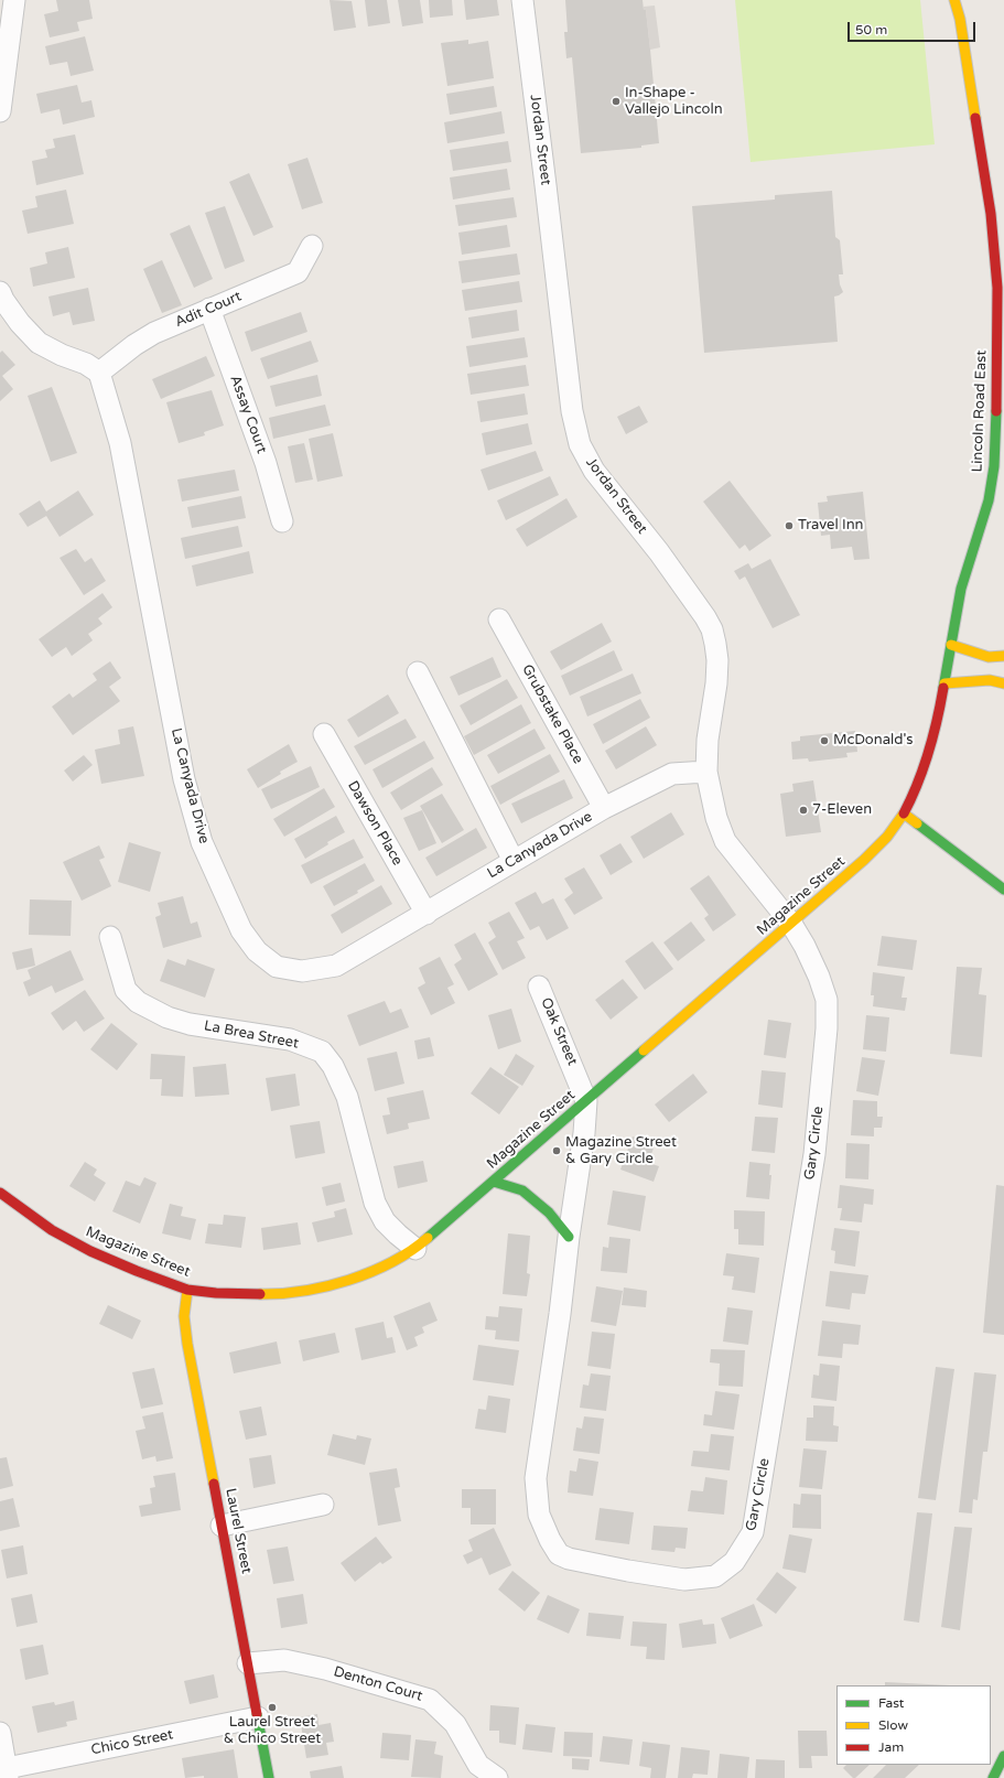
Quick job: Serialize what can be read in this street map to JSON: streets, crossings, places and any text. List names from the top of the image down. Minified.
{"streets":{"main road":["Lincoln Road East","Magazine Street","Laurel Street"],"street":["Jordan Street","Adit Court","Assay Court","Grubstake Place","La Canyada Drive","Dawson Place","Oak Street","La Brea Street","Gary Circle","Denton Court","Chico Street"]},"crossings":[["Jordan Street","La Canyada Drive"],["Jordan Street","Magazine Street"],["Jordan Street","Gary Circle"],["Adit Court","Assay Court"],["Adit Court","La Canyada Drive"],["Lincoln Road East","Magazine Street"],["Grubstake Place","La Canyada Drive"],["La Canyada Drive","Dawson Place"],["Magazine Street","Oak Street"],["Magazine Street","La Brea Street"],["Magazine Street","Gary Circle"],["Magazine Street","Laurel Street"],["Oak Street","Gary Circle"],["Laurel Street","Denton Court"],["Laurel Street","Chico Street"]],"places":["In-Shape - Vallejo Lincoln","Travel Inn","McDonald's","7-Eleven","Magazine Street & Gary Circle","Laurel Street & Chico Street"],"legend":["Fast","Slow","Jam"],"scale_bar":"50 m"}
